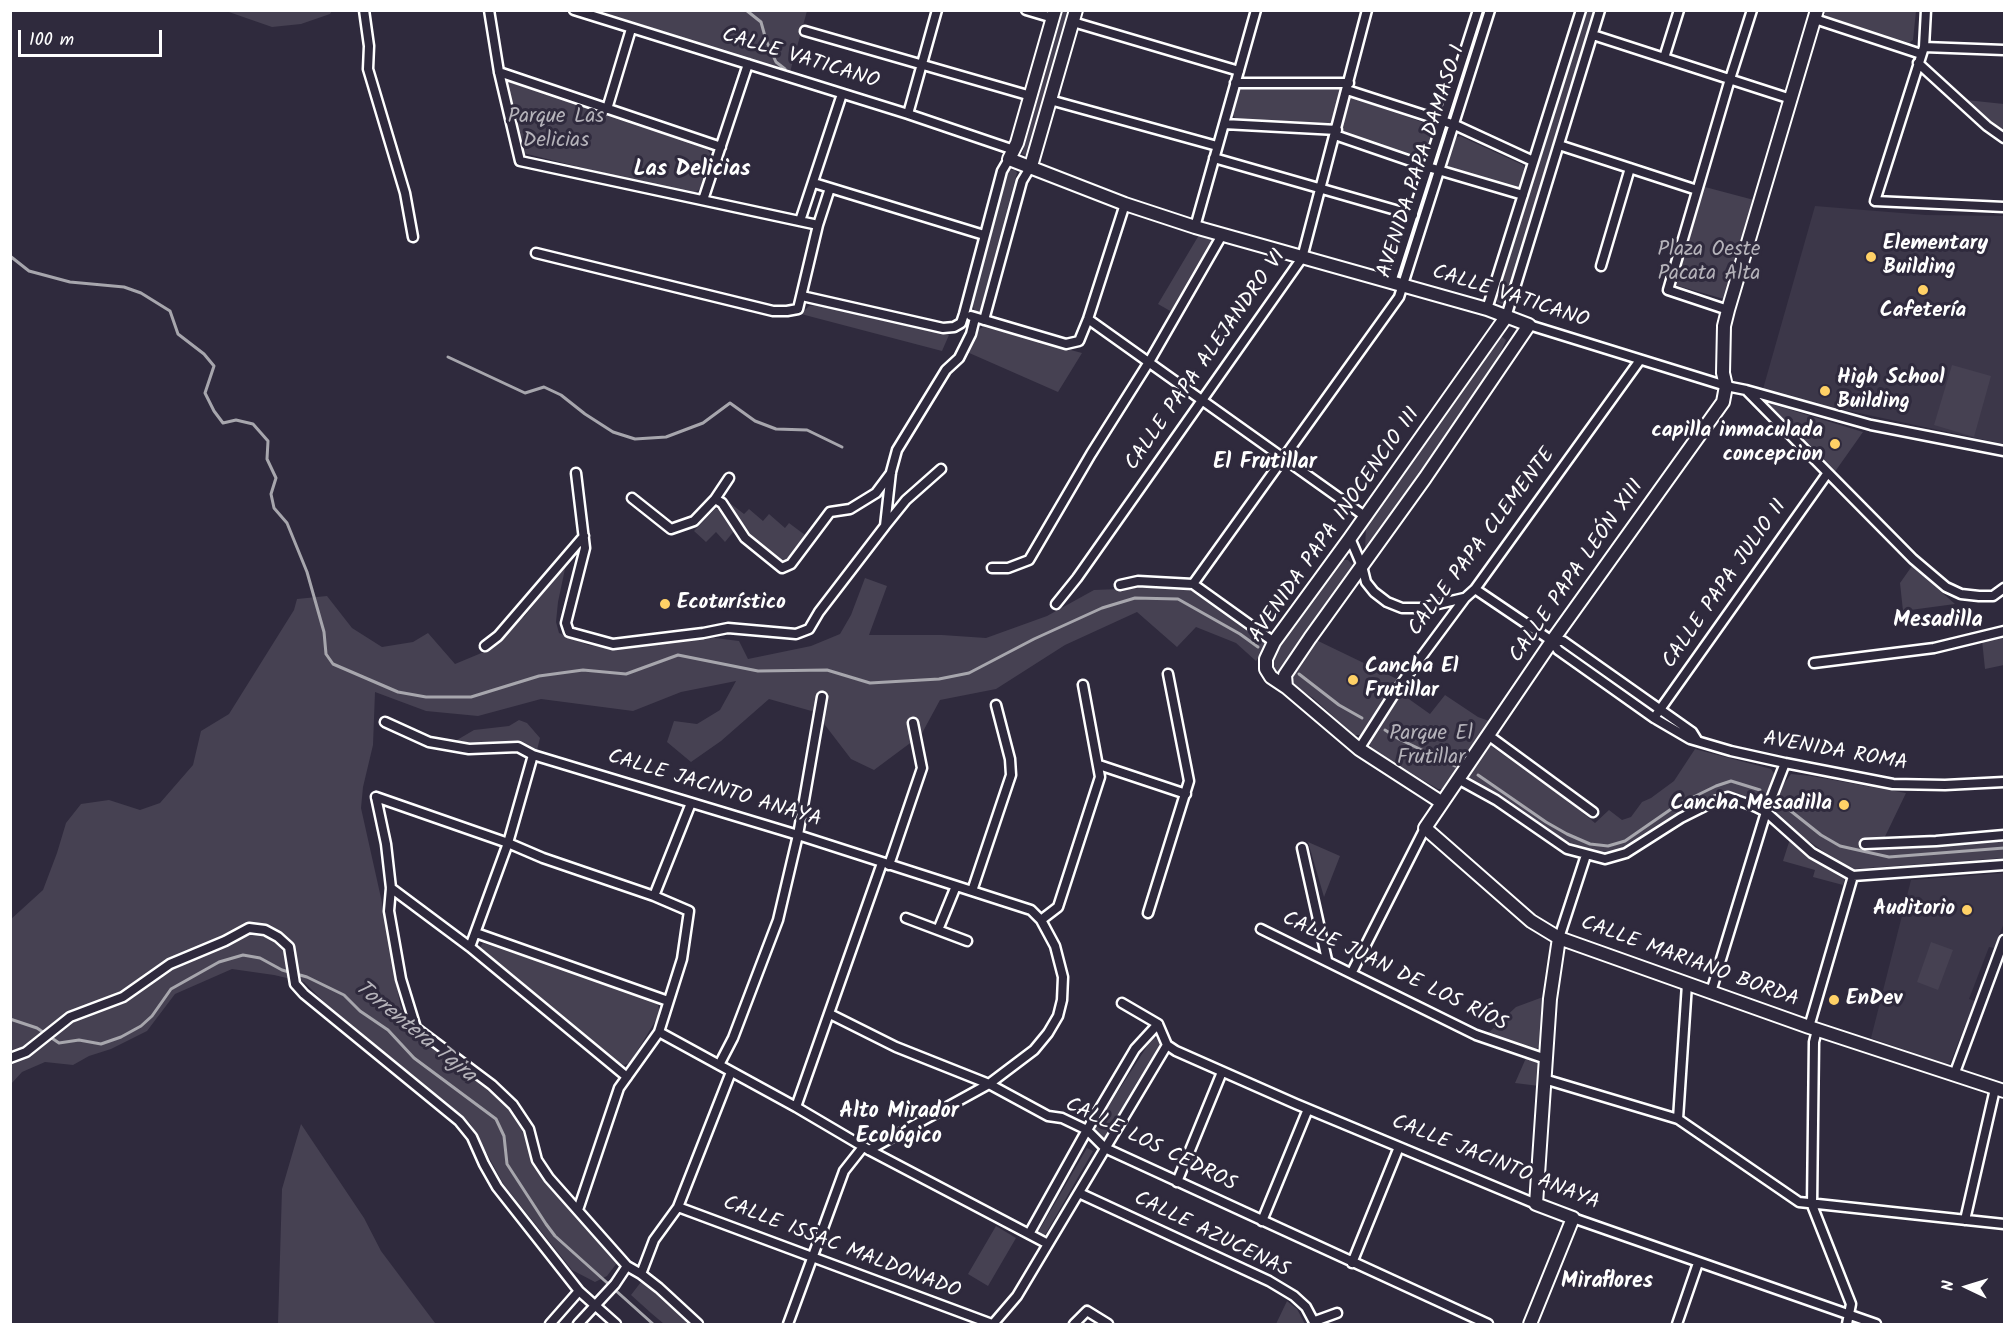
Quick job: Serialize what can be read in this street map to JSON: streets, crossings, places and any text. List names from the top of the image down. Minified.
{"streets":{"street":["CALLE VATICANO","AVENIDA PAPA DAMASO I","CALLE PAPA ALEJANDRO VI","AVENIDA PAPA INOCENCIO III","CALLE PAPA CLEMENTE","CALLE PAPA LEÓN XIII","CALLE PAPA JULIO II","AVENIDA ROMA","CALLE JACINTO ANAYA","CALLE MARIANO BORDA","CALLE JUAN DE LOS RÍOS","CALLE LOS CEDROS","CALLE AZUCENAS","CALLE ISSAC MALDONADO"]},"crossings":[["CALLE VATICANO","AVENIDA PAPA DAMASO I"],["CALLE VATICANO","CALLE PAPA ALEJANDRO VI"],["CALLE VATICANO","AVENIDA PAPA INOCENCIO III"],["CALLE VATICANO","CALLE PAPA CLEMENTE"],["CALLE VATICANO","CALLE PAPA LEÓN XIII"],["CALLE PAPA CLEMENTE","AVENIDA ROMA"],["CALLE PAPA LEÓN XIII","AVENIDA ROMA"],["CALLE PAPA LEÓN XIII","CALLE MARIANO BORDA"],["CALLE PAPA JULIO II","AVENIDA ROMA"]],"districts":["Las Delicias","El Frutillar","Mesadilla","Alto Mirador Ecológico","Miraflores"],"water":["Torrentera Tajra"],"parks":["Parque Las Delicias","Plaza Oeste Pacata Alta","Parque El Frutillar"],"places":["Elementary Building","Cafetería","High School Building","capilla inmaculada concepcion","Ecoturístico","Cancha El Frutillar","Cancha Mesadilla","Auditorio","EnDev"],"scale_bar":"100 m","north":"left"}
